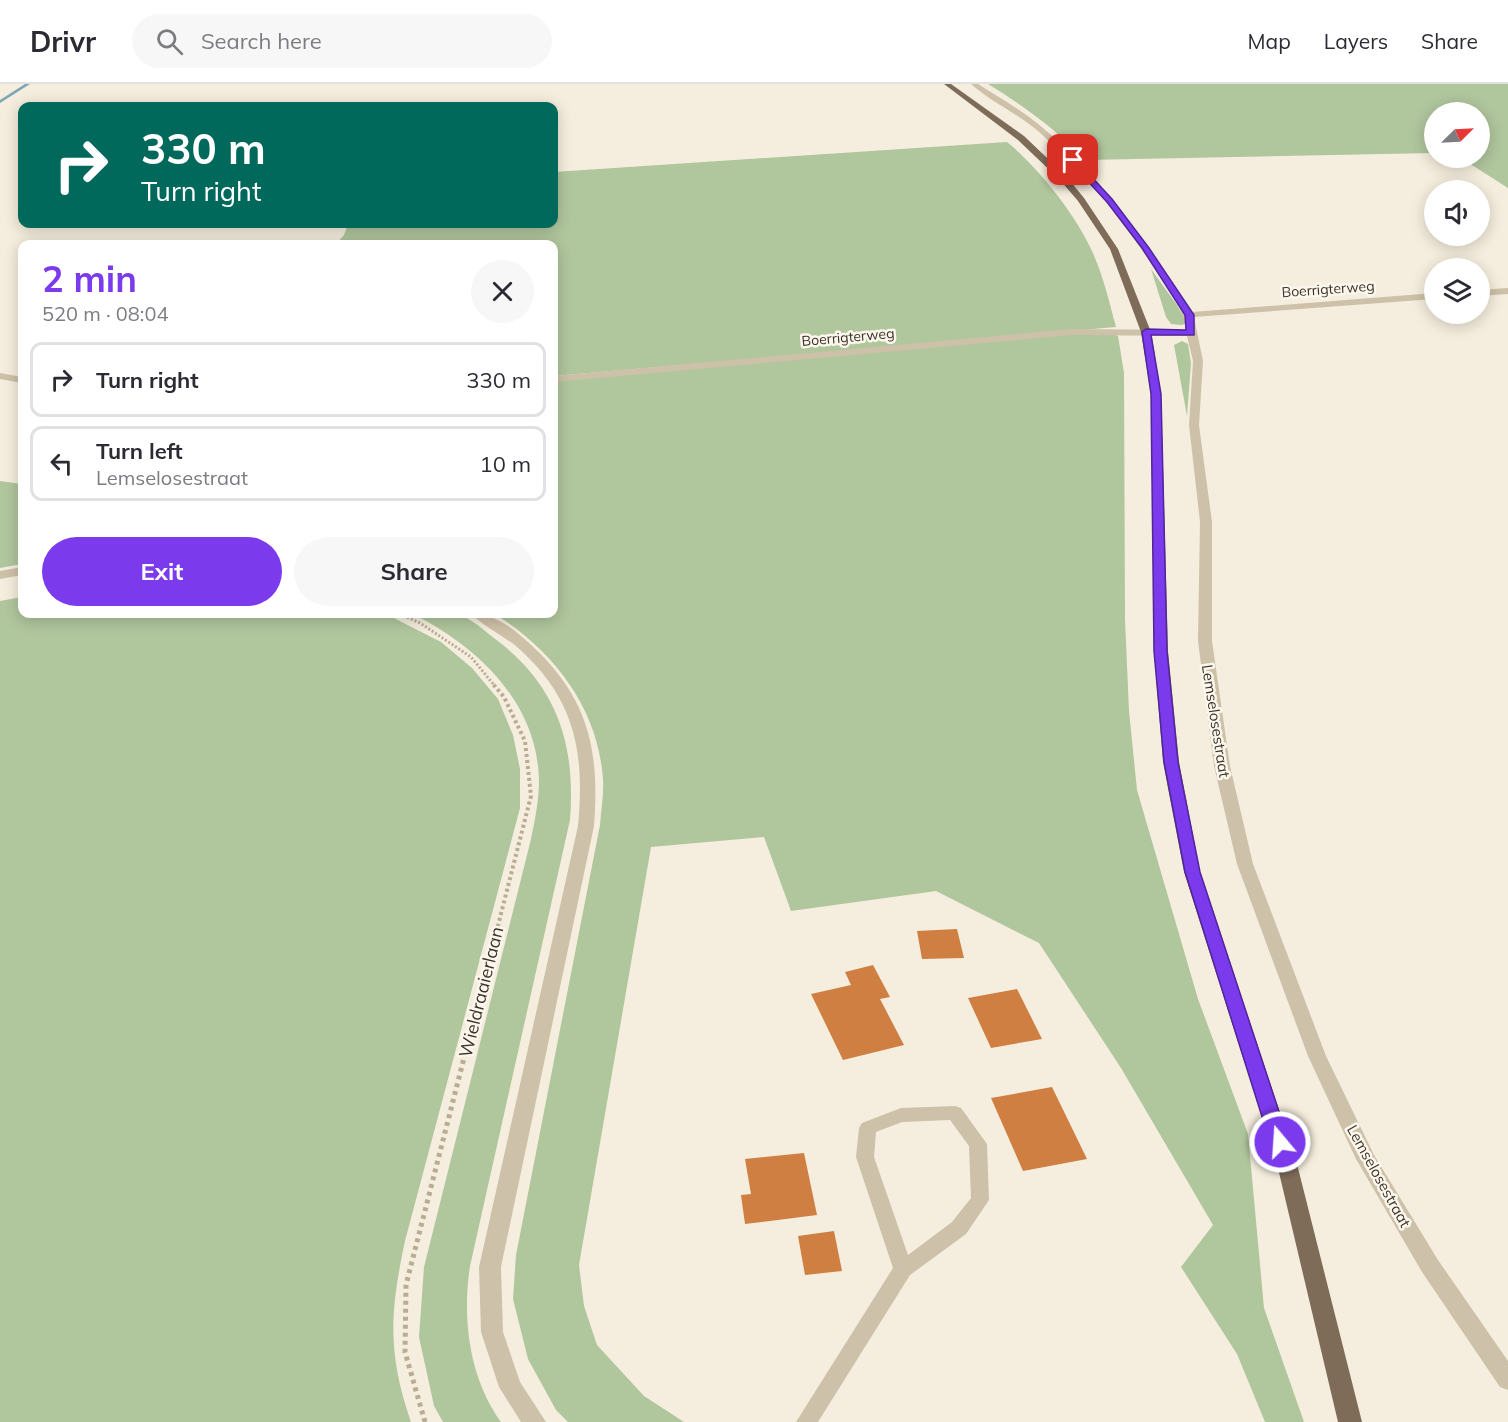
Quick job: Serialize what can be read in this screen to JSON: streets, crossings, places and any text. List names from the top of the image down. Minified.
{"streets":{"street":["Boerrigterweg","Lemselosestraat"],"path":["Wieldraaierlaan"]},"crossings":[["Boerrigterweg","Lemselosestraat"]],"north":"top right","page":{"header":"Drivr","search":"Search here","nav":["Map","Layers","Share"],"turn":["330 m","Turn right"],"heading":["2 min","520 m · 08:04"],"list":[{"name":"Turn right","value":"330 m"},{"name":"Turn left","note":"Lemselosestraat","value":"10 m"}],"buttons":["Exit","Share"]}}
